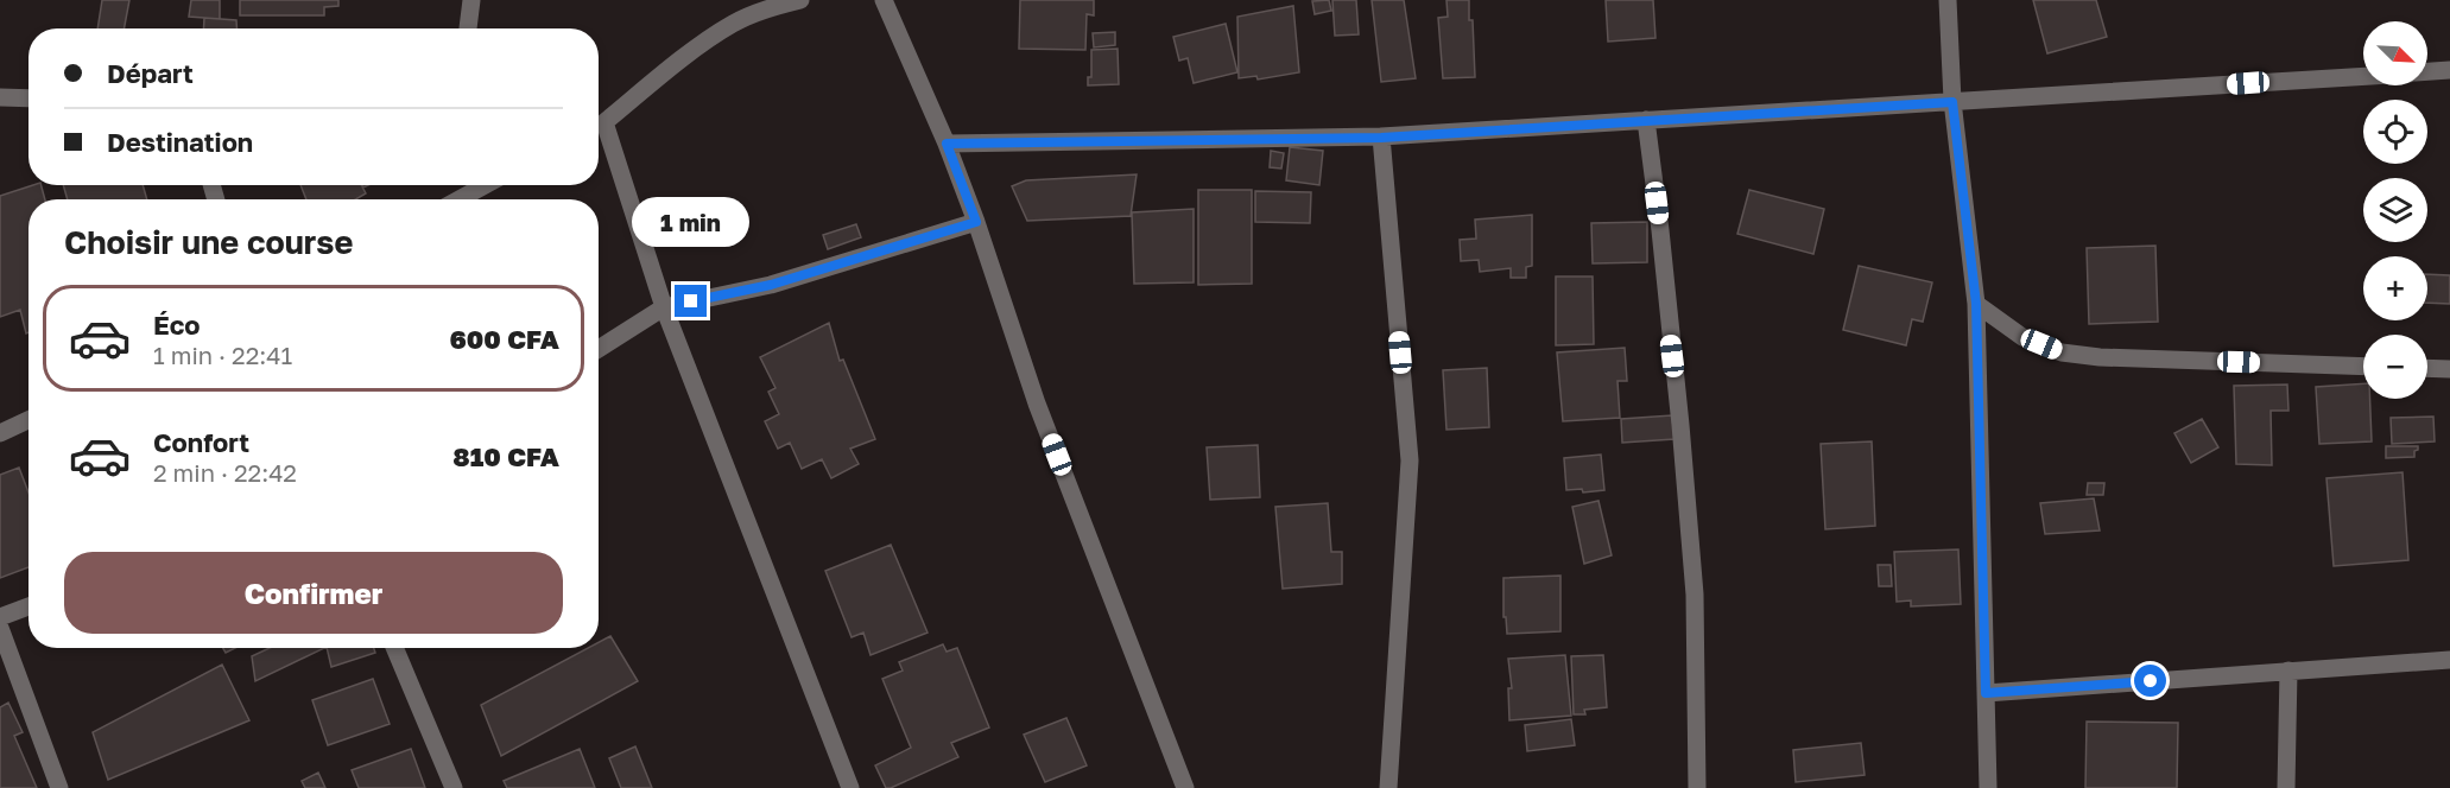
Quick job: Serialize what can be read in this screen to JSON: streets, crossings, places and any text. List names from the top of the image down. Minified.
{"north":"bottom right","page":{"map_buttons":["+","−"],"banner":["Départ","Destination"],"bubble":"1 min","heading":"Choisir une course","list":[{"name":"Éco","note":"1 min · 22:41","value":"600 CFA"},{"name":"Confort","note":"2 min · 22:42","value":"810 CFA"}],"buttons":"Confirmer"}}
